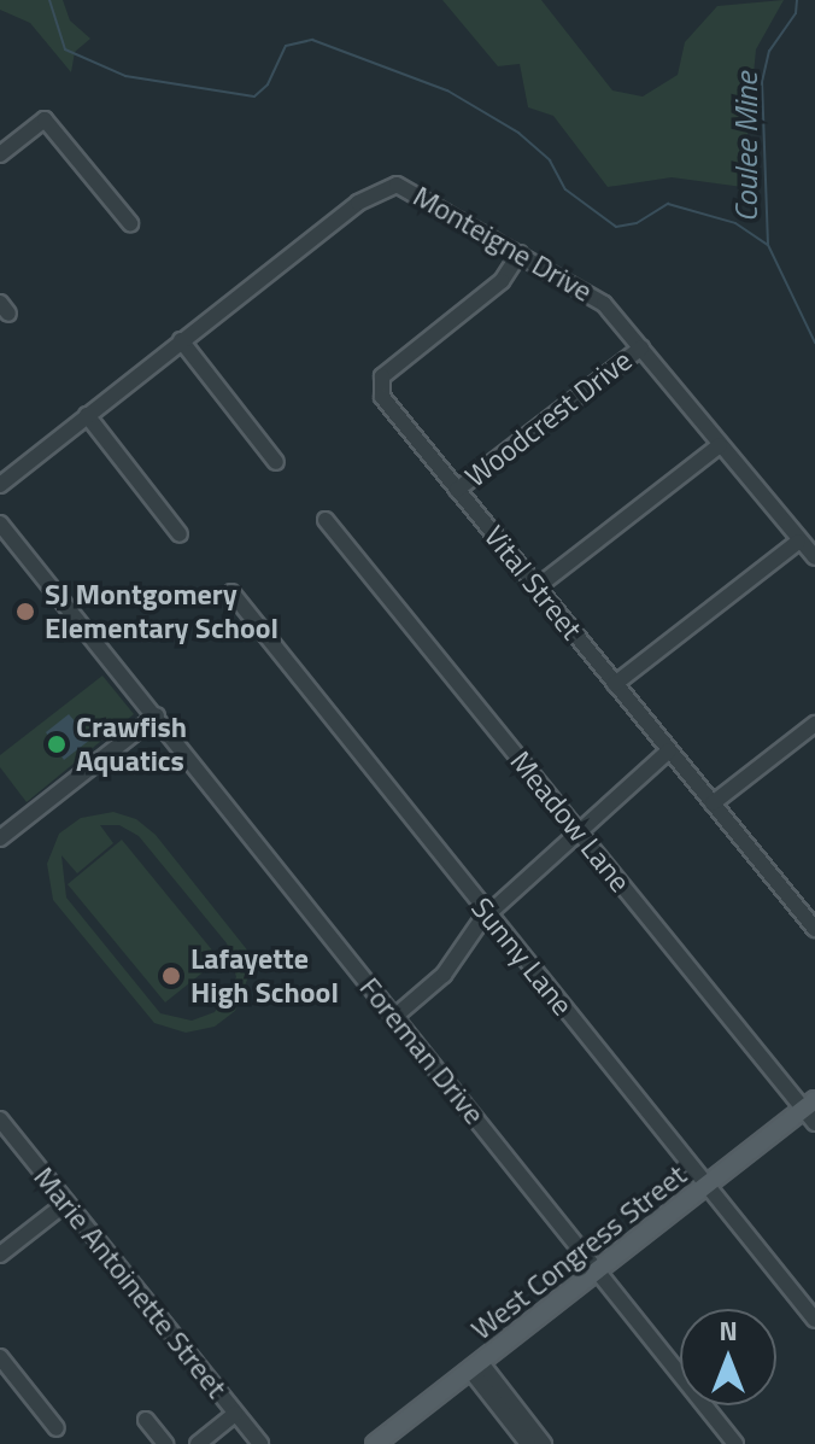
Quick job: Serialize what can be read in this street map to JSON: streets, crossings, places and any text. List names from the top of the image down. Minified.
{"streets":{"main road":["West Congress Street"],"street":["Monteigne Drive","Woodcrest Drive","Vital Street","Meadow Lane","Sunny Lane","Foreman Drive","Marie Antoinette Street"]},"crossings":[["Monteigne Drive","Woodcrest Drive"],["Monteigne Drive","Vital Street"],["Woodcrest Drive","Vital Street"],["Meadow Lane","West Congress Street"],["Sunny Lane","West Congress Street"],["Foreman Drive","West Congress Street"]],"water":["Coulee Mine"],"places":["SJ Montgomery Elementary School","Crawfish Aquatics","Lafayette High School"],"north":"top"}
